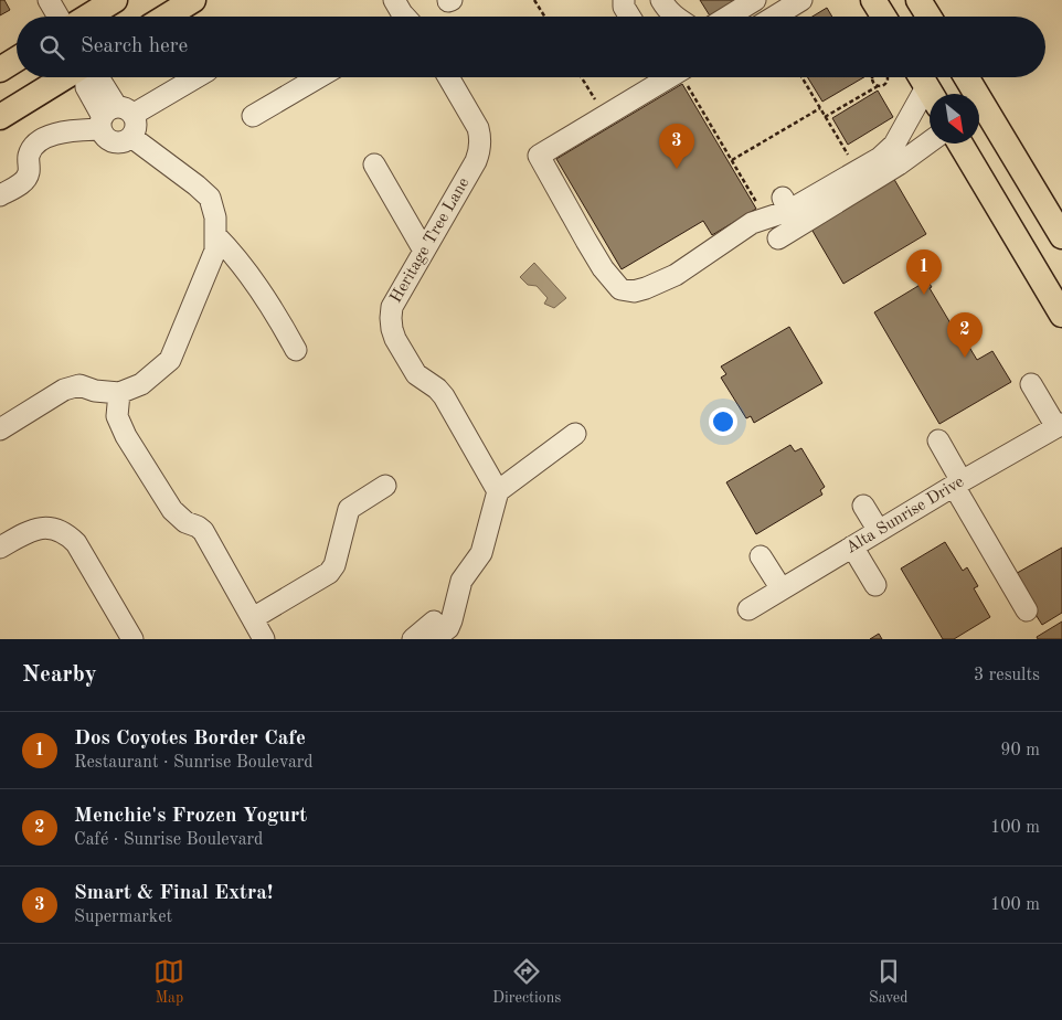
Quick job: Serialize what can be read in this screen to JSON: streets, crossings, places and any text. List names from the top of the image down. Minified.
{"streets":{"street":["Heritage Tree Lane","Alta Sunrise Drive"]},"north":"bottom right","page":{"search":"Search here","pins":["3","1","2"],"heading":["Nearby","3 results"],"list":[{"mark":"1","name":"Dos Coyotes Border Cafe","note":"Restaurant · Sunrise Boulevard","value":"90 m"},{"mark":"2","name":"Menchie's Frozen Yogurt","note":"Café · Sunrise Boulevard","value":"100 m"},{"mark":"3","name":"Smart & Final Extra!","note":"Supermarket","value":"100 m"}],"nav":["Map","Directions","Saved"]}}
